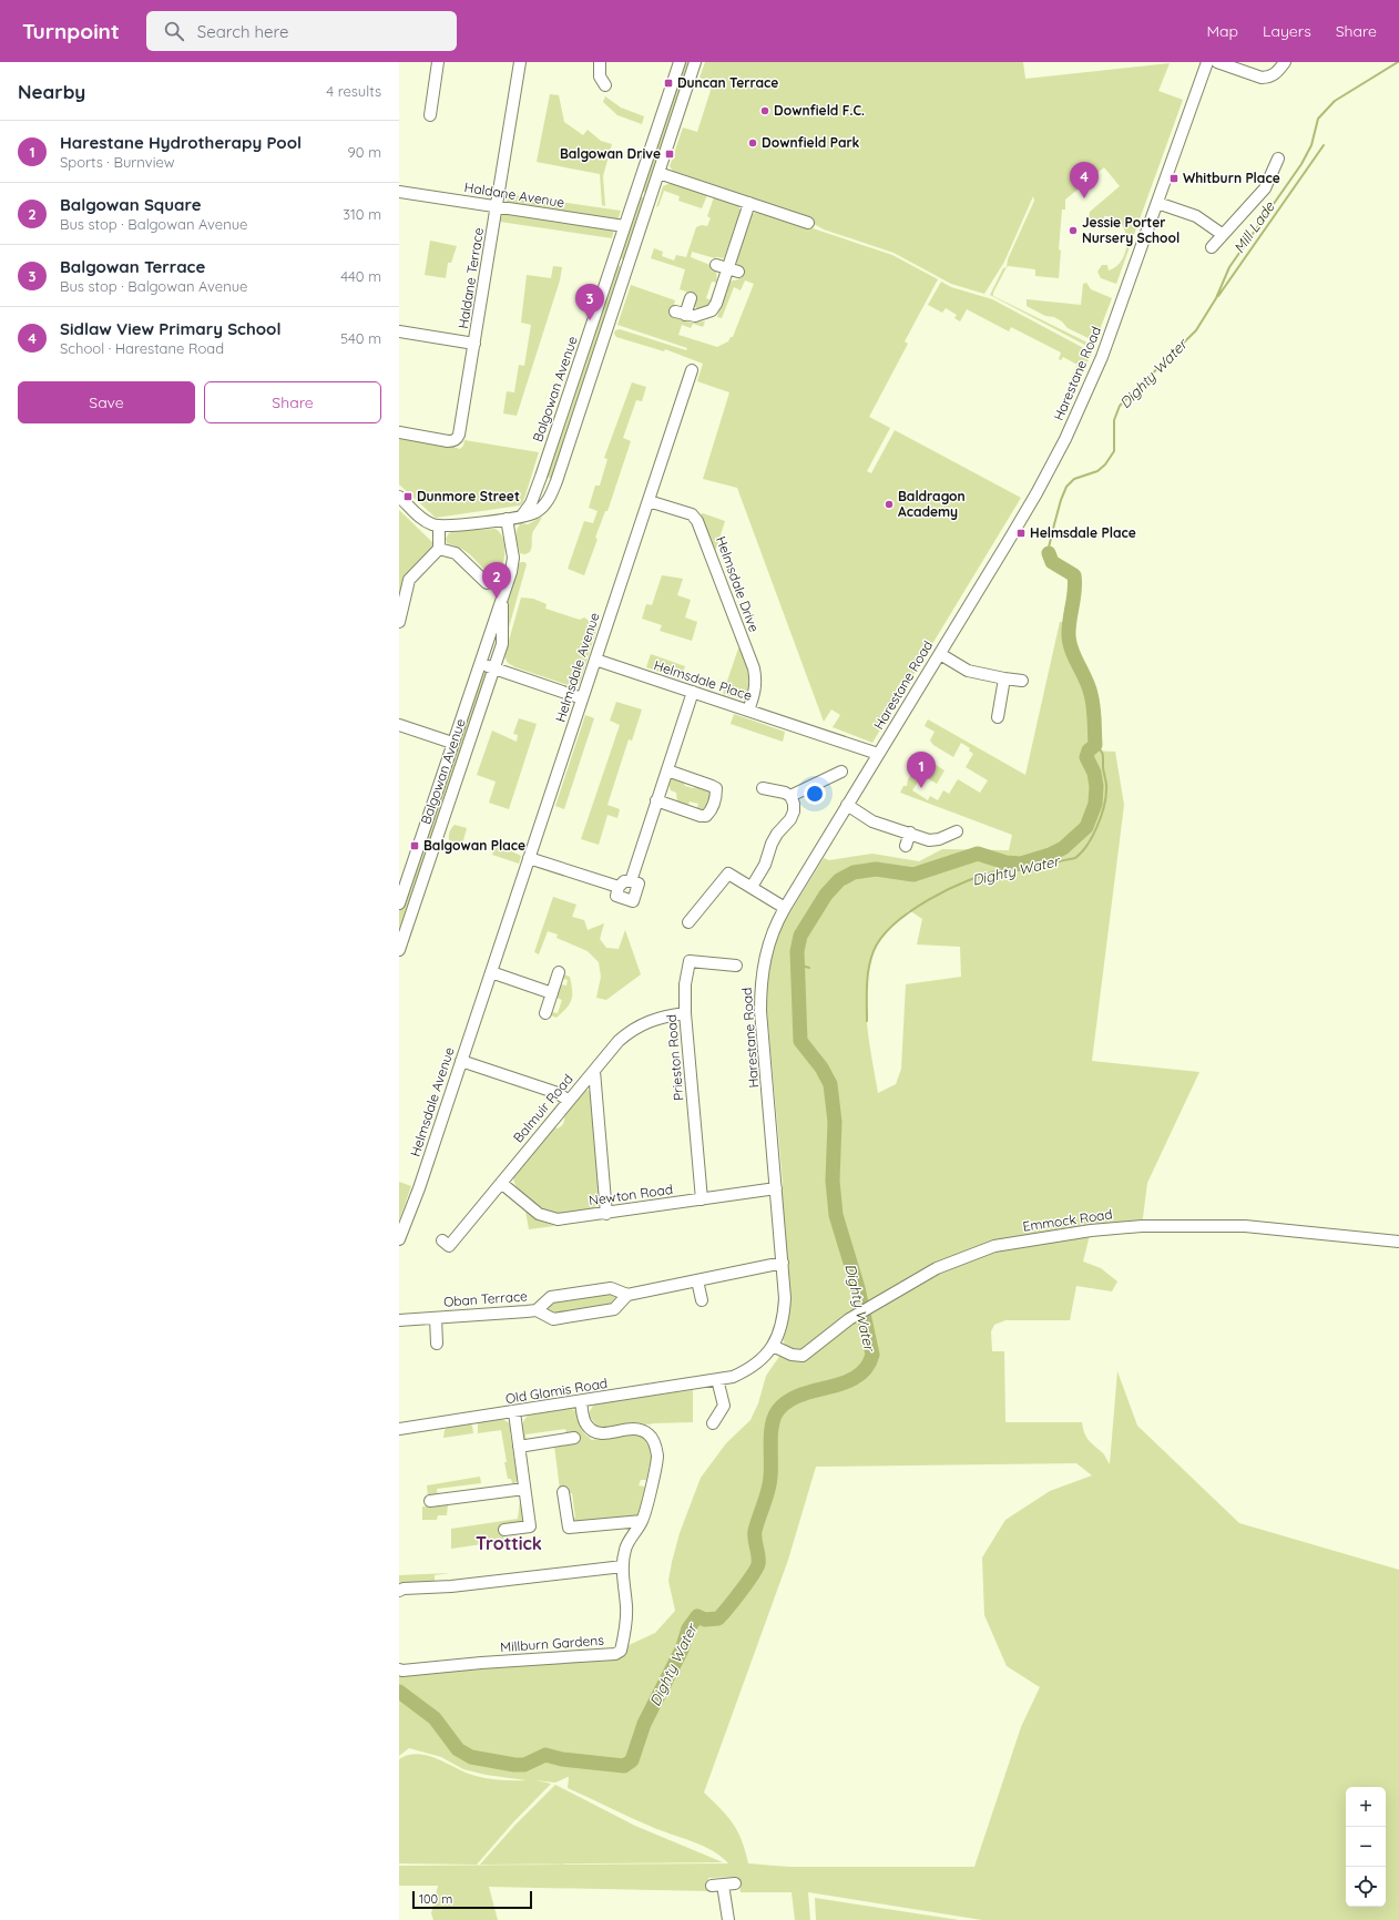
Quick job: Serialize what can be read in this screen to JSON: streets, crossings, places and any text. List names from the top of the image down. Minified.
{"streets":{"street":["Haldane Avenue","Haldane Terrace","Harestane Road","Balgowan Avenue","Helmsdale Drive","Helmsdale Avenue","Helmsdale Place","Prieston Road","Balmuir Road","Newton Road","Emmock Road","Oban Terrace","Old Glamis Road","Millburn Gardens"]},"crossings":[["Haldane Avenue","Haldane Terrace"],["Haldane Avenue","Balgowan Avenue"],["Harestane Road","Helmsdale Place"],["Harestane Road","Newton Road"],["Harestane Road","Emmock Road"],["Harestane Road","Oban Terrace"],["Harestane Road","Old Glamis Road"],["Helmsdale Drive","Helmsdale Avenue"],["Helmsdale Drive","Helmsdale Place"],["Helmsdale Avenue","Helmsdale Place"],["Prieston Road","Balmuir Road"],["Prieston Road","Newton Road"],["Balmuir Road","Newton Road"],["Emmock Road","Old Glamis Road"],["Old Glamis Road","Millburn Gardens"]],"districts":["Trottick"],"water":["Mill Lade","Dighty Water"],"places":{"transit":["Duncan Terrace","Balgowan Drive","Whitburn Place","Dunmore Street","Helmsdale Place","Balgowan Place"],"other":["Downfield F.C.","Downfield Park","Jessie Porter Nursery School","Baldragon Academy"]},"scale_bar":"100 m","page":{"header":"Turnpoint","search":"Search here","nav":["Map","Layers","Share"],"heading":["Nearby","4 results"],"list":[{"mark":"1","name":"Harestane Hydrotherapy Pool","note":"Sports · Burnview","value":"90 m"},{"mark":"2","name":"Balgowan Square","note":"Bus stop · Balgowan Avenue","value":"310 m"},{"mark":"3","name":"Balgowan Terrace","note":"Bus stop · Balgowan Avenue","value":"440 m"},{"mark":"4","name":"Sidlaw View Primary School","note":"School · Harestane Road","value":"540 m"}],"pins":["4","3","2","1"],"buttons":["Save","Share"],"map_buttons":["+","−"],"scale":"100 m"}}
